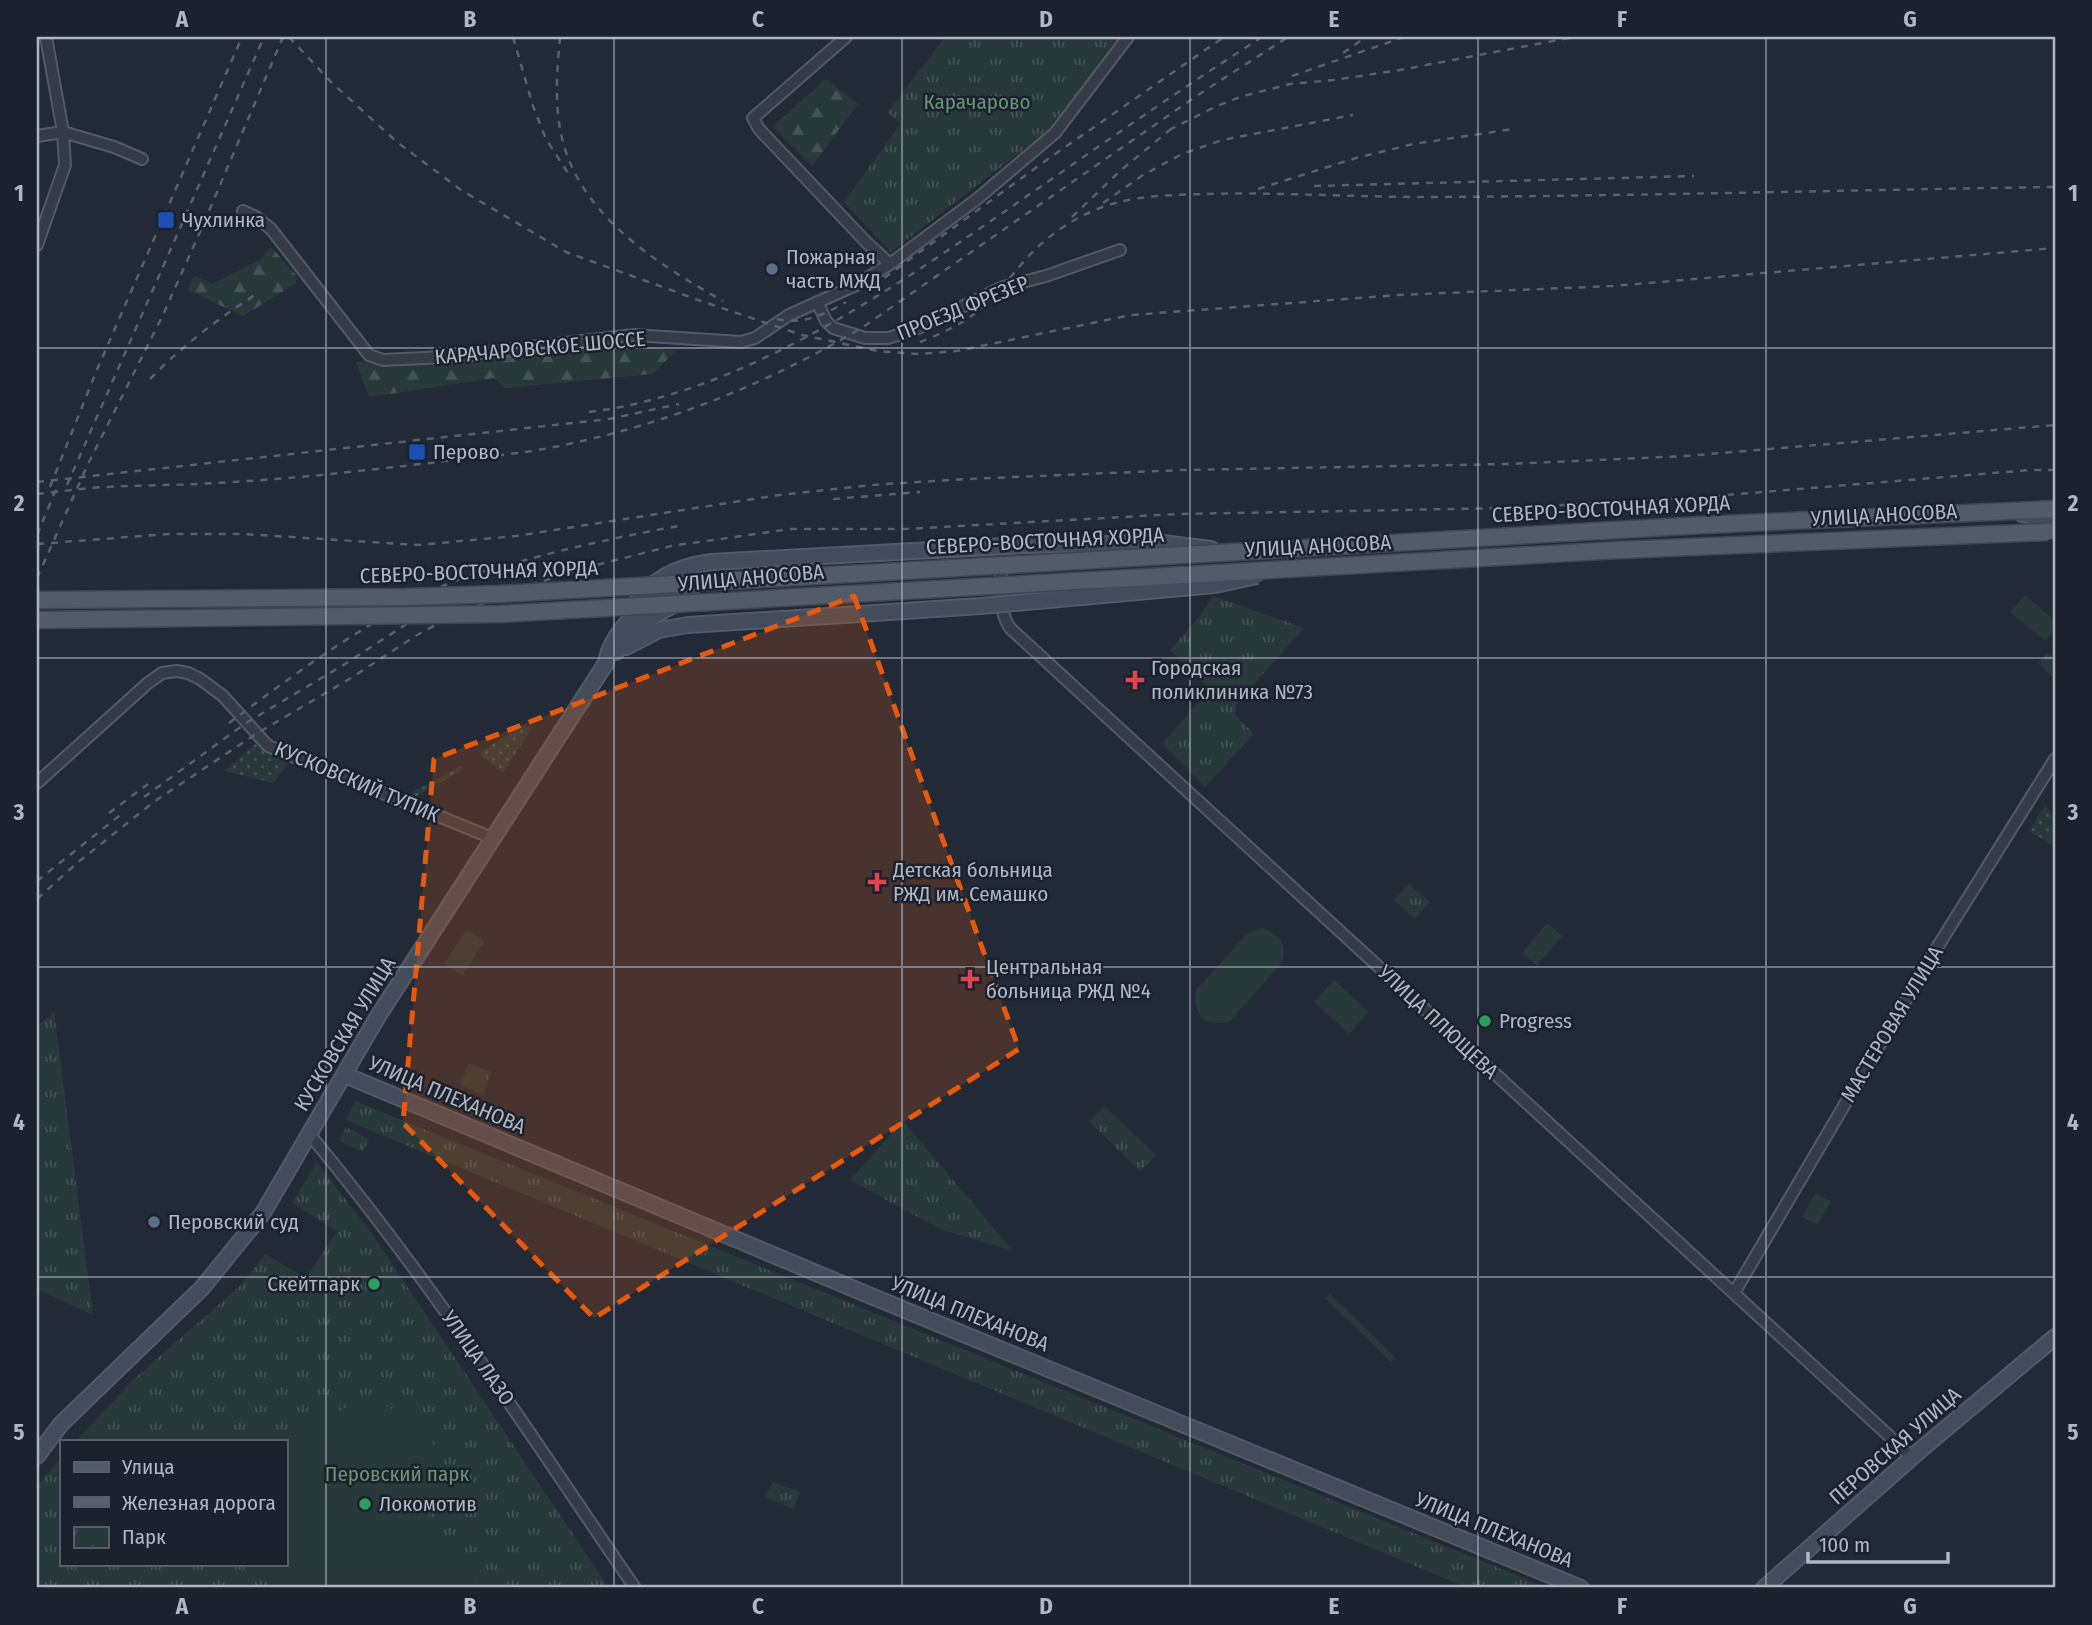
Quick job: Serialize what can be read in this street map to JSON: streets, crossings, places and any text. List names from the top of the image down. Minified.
{"streets":{"main road":["СЕВЕРО-ВОСТОЧНАЯ ХОРДА"],"street":["ПРОЕЗД ФРЕЗЕР","КАРАЧАРОВСКОЕ ШОССЕ","УЛИЦА АНОСОВА","КУСКОВСКИЙ ТУПИК","УЛИЦА ПЛЮЩЕВА","МАСТЕРОВАЯ УЛИЦА","КУСКОВСКАЯ УЛИЦА","УЛИЦА ПЛЕХАНОВА","УЛИЦА ЛАЗО","ПЕРОВСКАЯ УЛИЦА"]},"crossings":[["ПРОЕЗД ФРЕЗЕР","КАРАЧАРОВСКОЕ ШОССЕ"],["СЕВЕРО-ВОСТОЧНАЯ ХОРДА","УЛИЦА АНОСОВА"],["УЛИЦА АНОСОВА","УЛИЦА ПЛЮЩЕВА"],["УЛИЦА АНОСОВА","КУСКОВСКАЯ УЛИЦА"],["КУСКОВСКИЙ ТУПИК","КУСКОВСКАЯ УЛИЦА"],["УЛИЦА ПЛЮЩЕВА","МАСТЕРОВАЯ УЛИЦА"],["УЛИЦА ПЛЮЩЕВА","ПЕРОВСКАЯ УЛИЦА"],["КУСКОВСКАЯ УЛИЦА","УЛИЦА ПЛЕХАНОВА"],["КУСКОВСКАЯ УЛИЦА","УЛИЦА ЛАЗО"]],"parks":["Карачарово","Перовский парк"],"places":{"transit":["Чухлинка","Перово"],"other":["Пожарная часть МЖД","Progress","Перовский суд","Скейтпарк","Локомотив"],"health":["Городская поликлиника №73","Детская больница РЖД им. Семашко","Центральная больница РЖД №4"]},"legend":["Улица","Железная дорога","Парк"],"scale_bar":"100 m","grid":{"columns":["A","B","C","D","E","F","G"],"rows":["1","2","3","4","5"]}}
